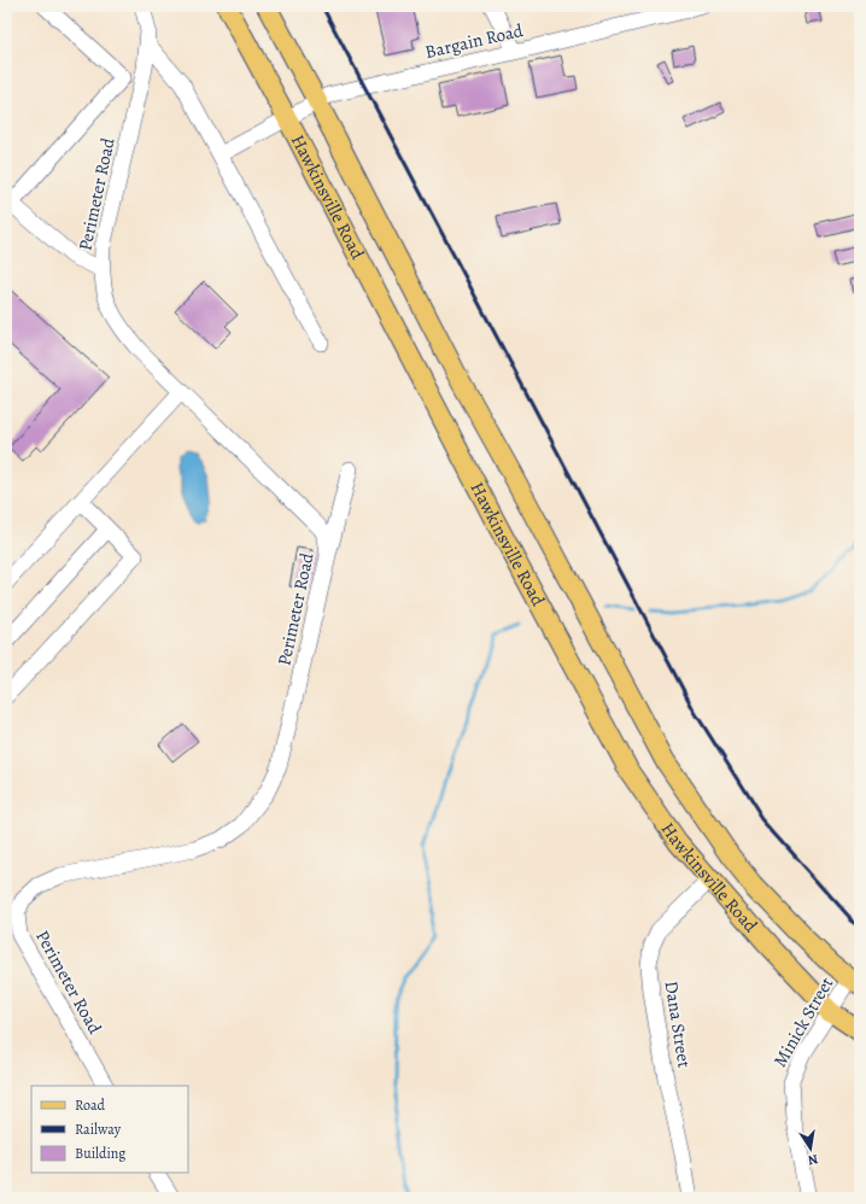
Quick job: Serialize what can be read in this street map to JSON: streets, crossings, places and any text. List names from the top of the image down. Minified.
{"streets":{"main road":["Hawkinsville Road"],"street":["Bargain Road","Perimeter Road","Minick Street","Dana Street"]},"crossings":[["Bargain Road","Hawkinsville Road"],["Hawkinsville Road","Minick Street"],["Hawkinsville Road","Dana Street"]],"legend":["Road","Railway","Building"],"north":"bottom"}
